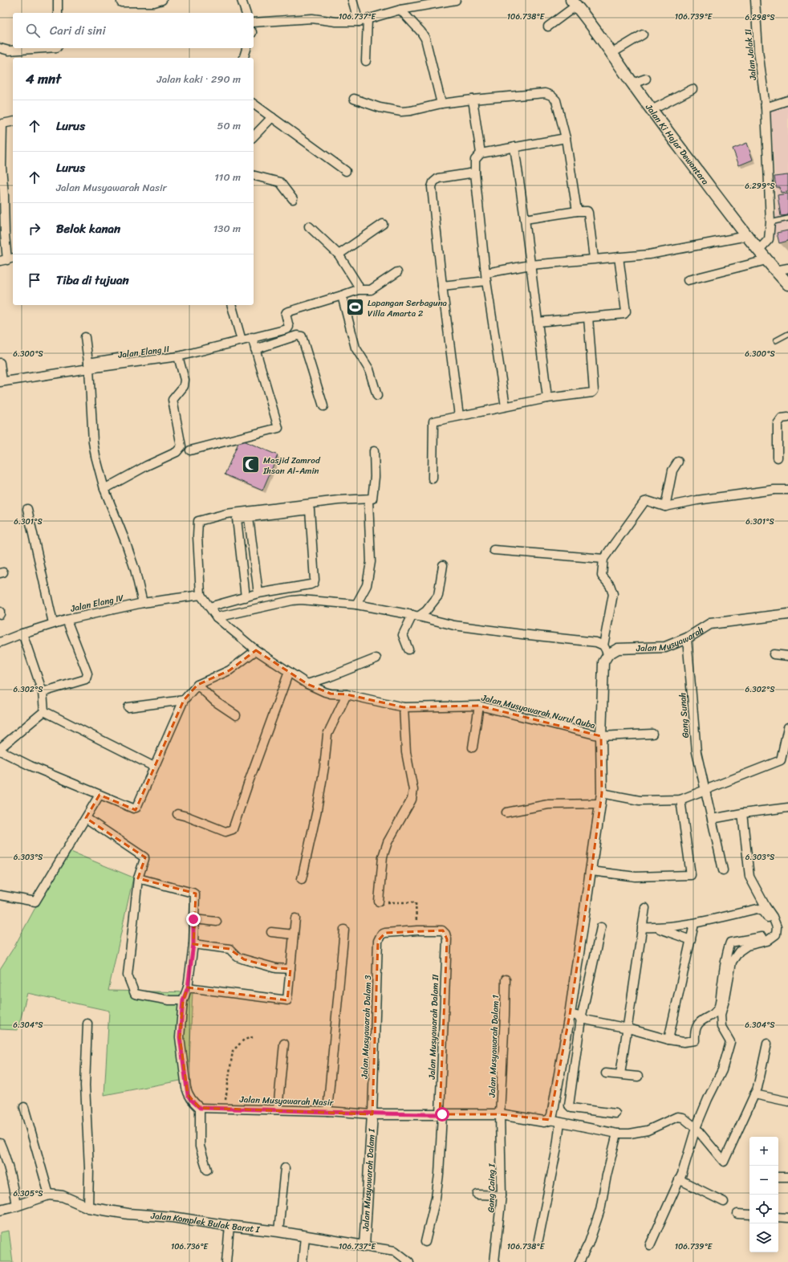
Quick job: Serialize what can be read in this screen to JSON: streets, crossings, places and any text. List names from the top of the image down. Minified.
{"streets":{"main road":["Jalan Ki Hajar Dewantara"],"street":["Jalan Jalak II","Jalan Elang II","Jalan Elang IV","Jalan Musyawarah","Jalan Musyawarah Nurul Quba","Gang Sunah","Jalan Musyawarah Dalam 3","Jalan Musyawarah Dalam II","Jalan Musyawarah Dalam 1","Jalan Musyawarah Nasir","Jalan Musyawarah Dalam I","Gang Caing I","Jalan Komplek Bulak Barat I"]},"crossings":[["Jalan Jalak II","Jalan Ki Hajar Dewantara"],["Jalan Elang IV","Jalan Musyawarah Nurul Quba"],["Jalan Musyawarah","Gang Sunah"],["Jalan Musyawarah Dalam 3","Jalan Musyawarah Dalam II"],["Jalan Musyawarah Dalam 3","Jalan Musyawarah Nasir"],["Jalan Musyawarah Dalam 3","Jalan Musyawarah Dalam I"],["Jalan Musyawarah Dalam 1","Gang Caing I"],["Jalan Musyawarah Nasir","Jalan Musyawarah Dalam I"],["Jalan Musyawarah Dalam I","Jalan Komplek Bulak Barat I"]],"places":{"sports":["Lapangan Serbaguna Villa Amarta 2"],"mosque":["Masjid Zamrod Ihsan Al-Amin"]},"page":{"search":"Cari di sini","heading":["4 mnt","Jalan kaki · 290 m"],"list":[["Lurus","50 m"],["Lurus","Jalan Musyawarah Nasir","110 m"],["Belok kanan","130 m"],"Tiba di tujuan"],"map_buttons":["+","−"]},"coordinates":["106.737°E","106.738°E","106.739°E","6.298°S","6.299°S","6.300°S","6.301°S","6.302°S","6.303°S","6.304°S","6.305°S","106.736°E"]}
